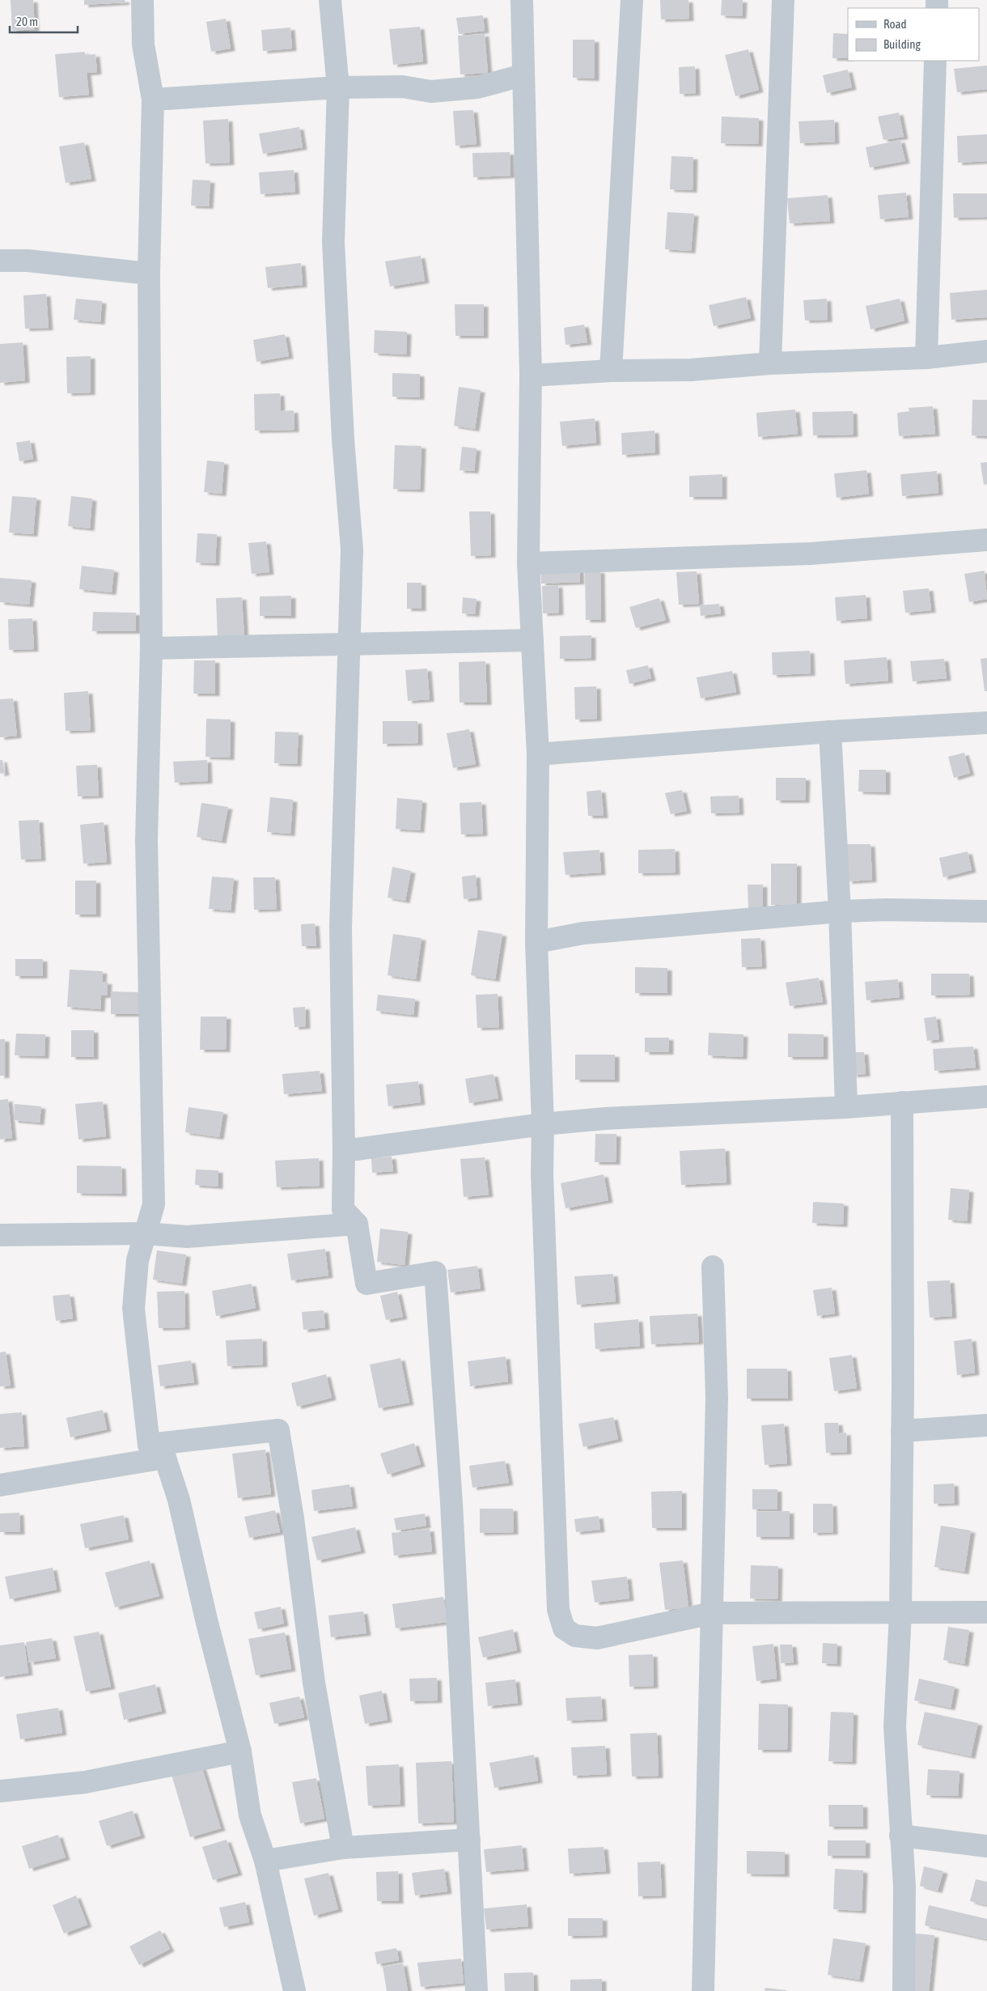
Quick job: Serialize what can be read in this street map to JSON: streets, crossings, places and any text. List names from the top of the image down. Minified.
{"legend":["Road","Building"],"scale_bar":"20 m"}
